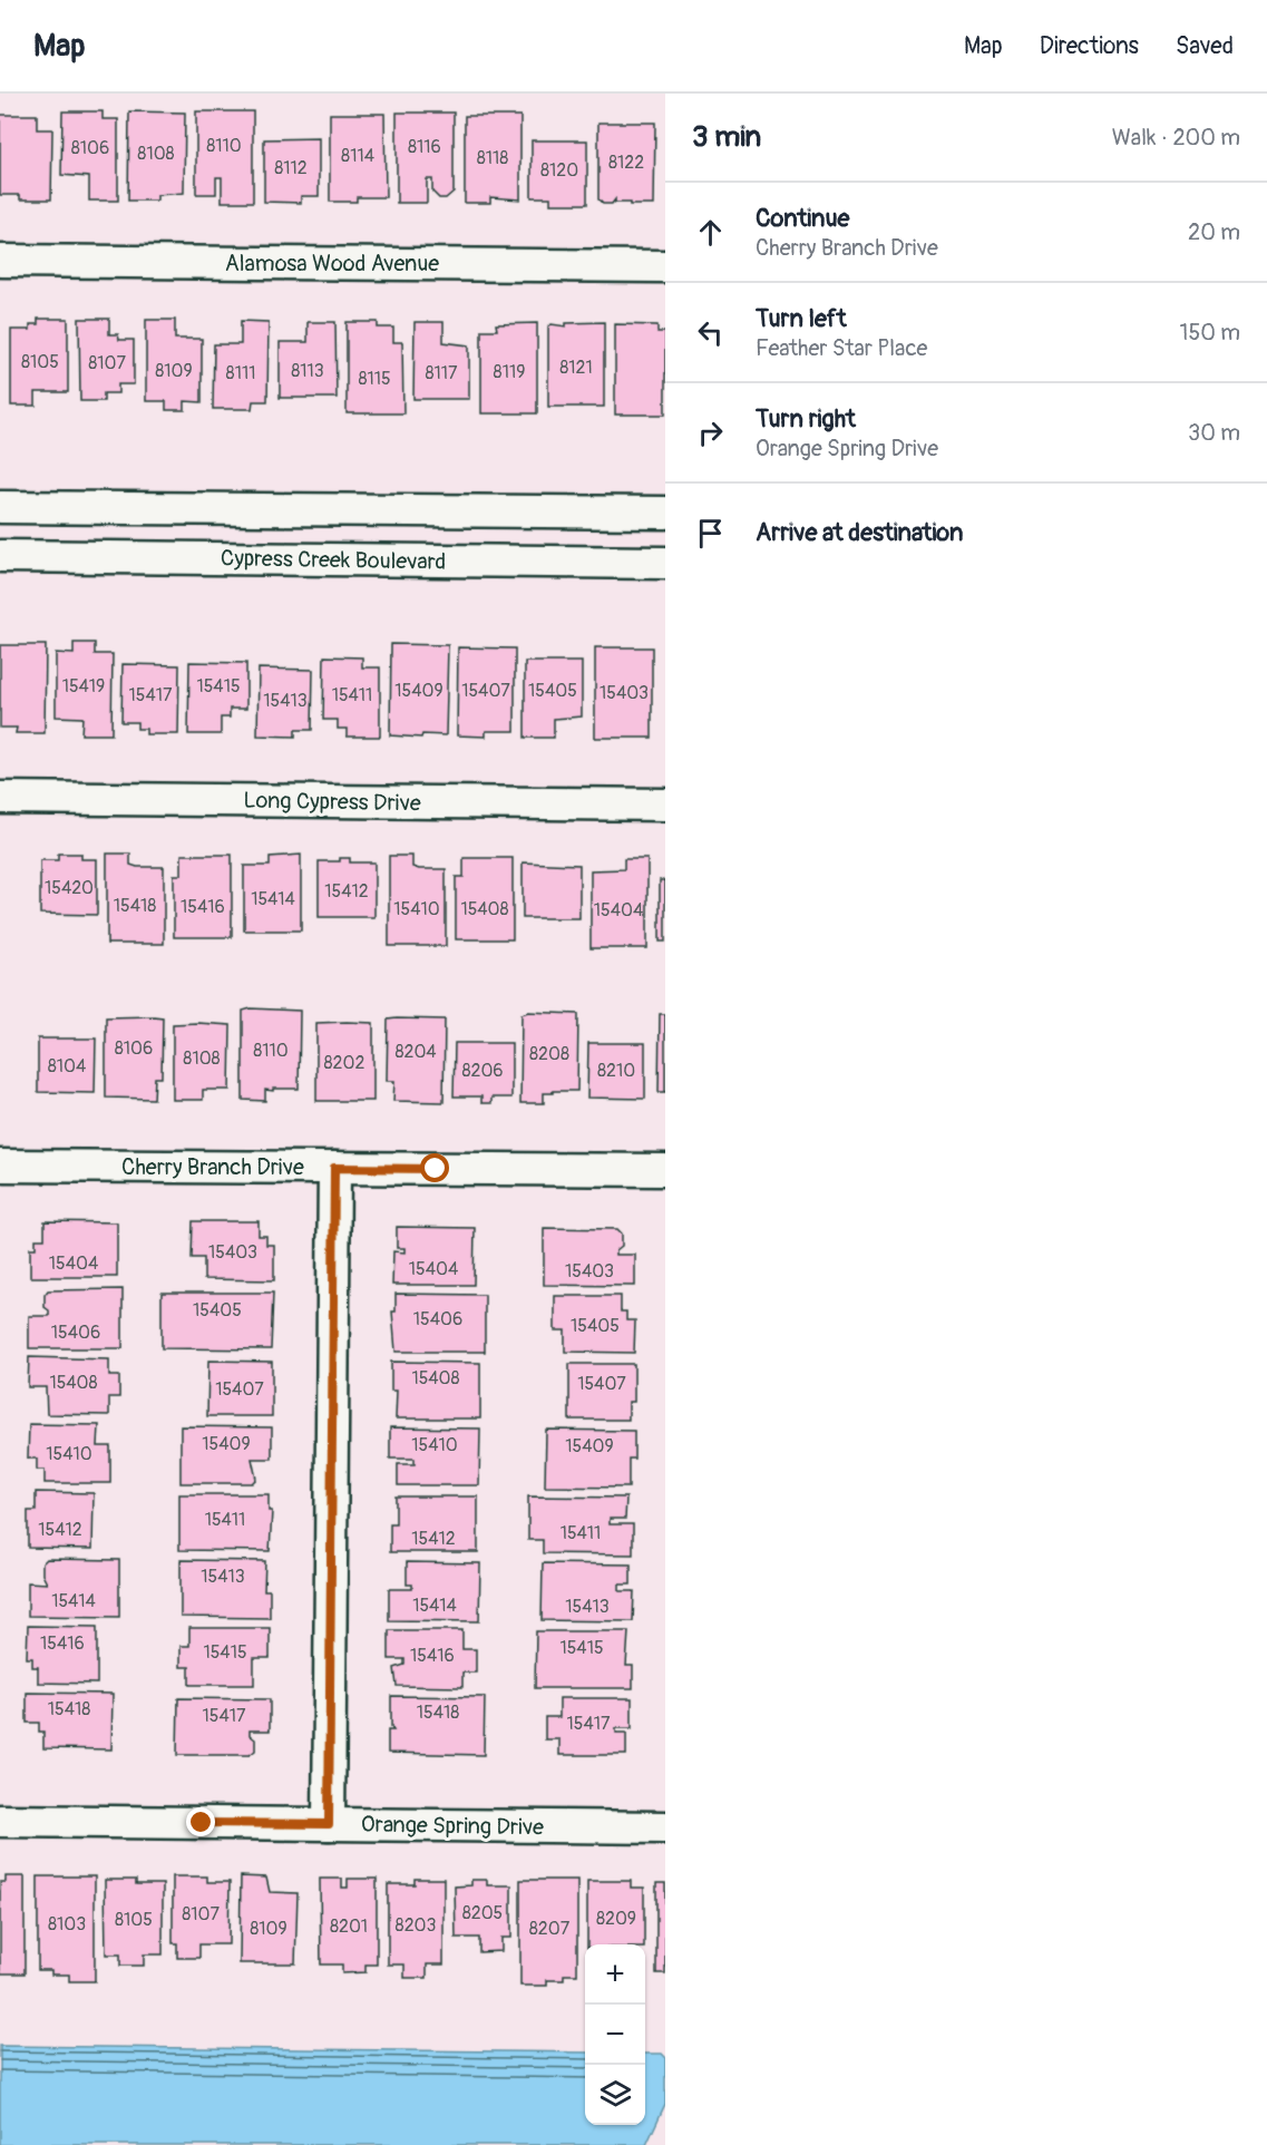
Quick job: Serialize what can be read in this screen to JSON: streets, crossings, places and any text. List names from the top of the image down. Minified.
{"streets":{"street":["Alamosa Wood Avenue","Cypress Creek Boulevard","Long Cypress Drive","Cherry Branch Drive","Orange Spring Drive"]},"house_numbers":["8110","8116","8106","8108","8114","8118","8122","8112","8120","8105","8107","8121","8109","8113","8119","8111","8117","8115","15419","15415","15409","15407","15405","15403","15417","15411","15413","15420","15412","15414","15418","15416","15410","15408","15404","8106","8110","8204","8208","8108","8202","8104","8206","8210","15403","15404","15404","15403","15405","15406","15405","15406","15408","15408","15407","15407","15409","15410","15409","15410","15411","15412","15411","15412","15413","15414","15414","15413","15416","15415","15415","15416","15418","15418","15417","15417","8205","8107","8209","8105","8103","8203","8201","8109","8207"],"page":{"header":"Map","nav":["Map","Directions","Saved"],"heading":["3 min","Walk · 200 m"],"list":[["Continue","Cherry Branch Drive","20 m"],["Turn left","Feather Star Place","150 m"],["Turn right","Orange Spring Drive","30 m"],"Arrive at destination"],"map_buttons":["+","−"]}}
